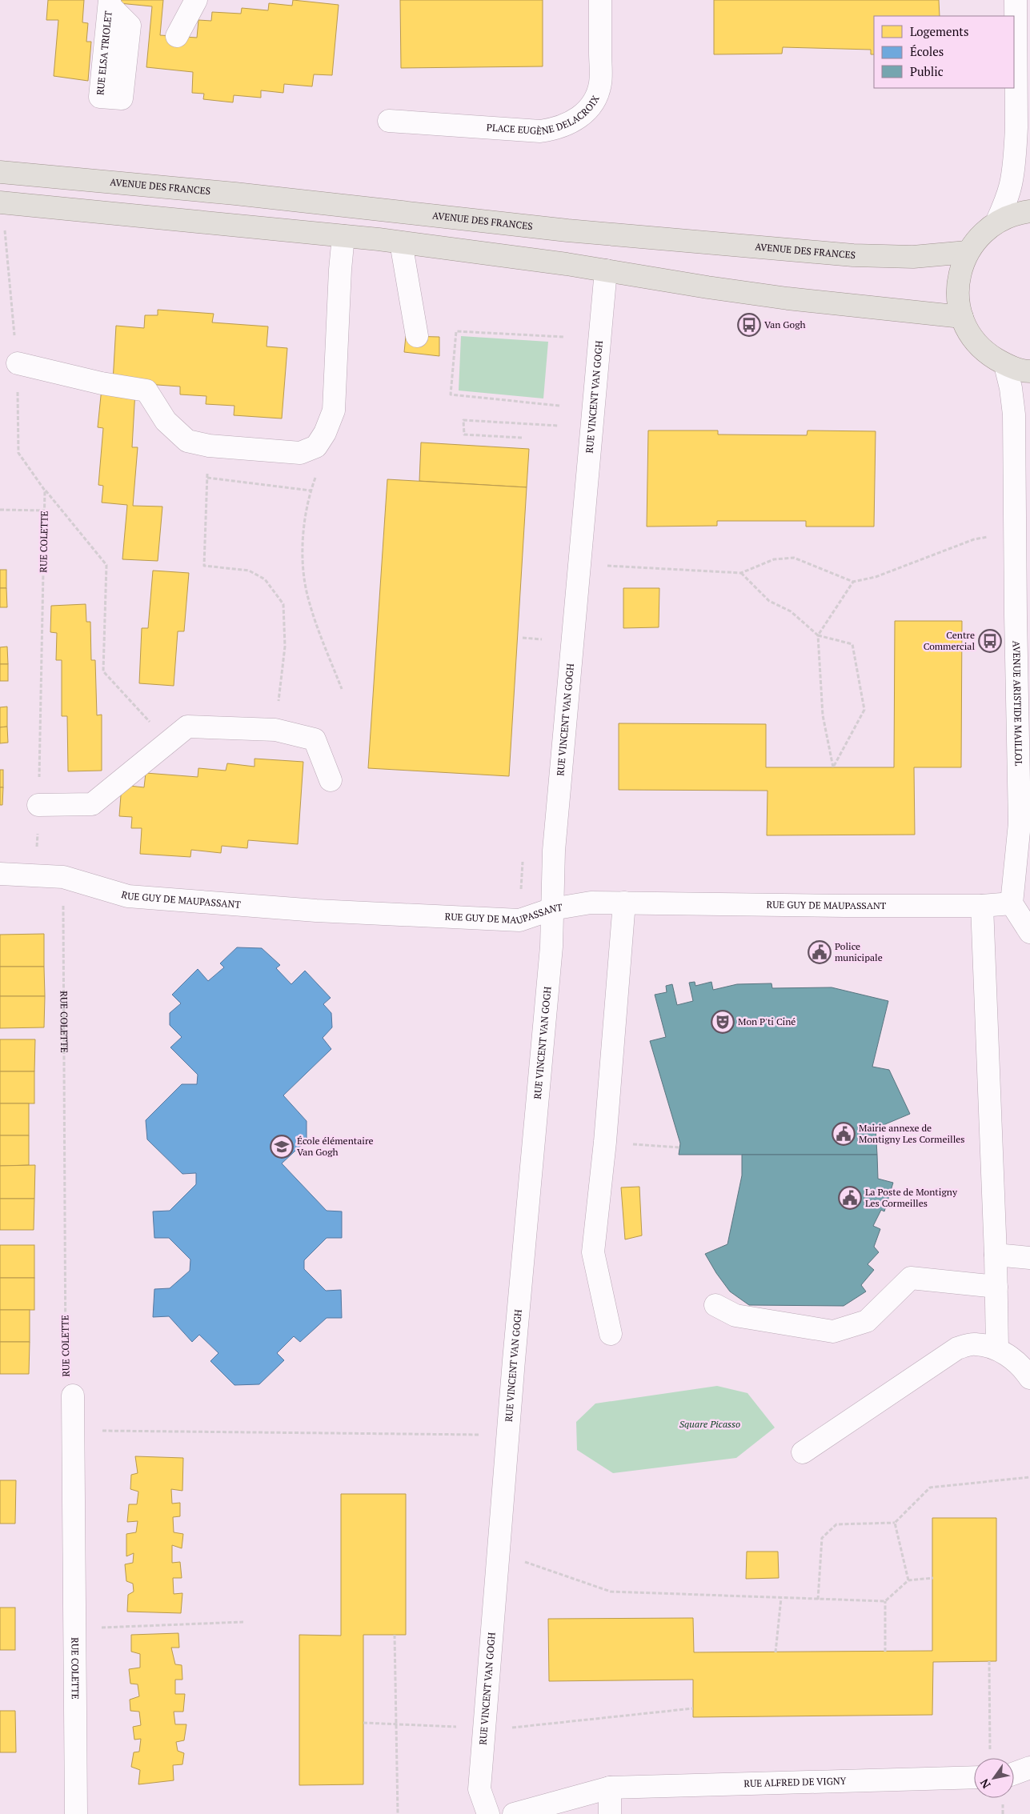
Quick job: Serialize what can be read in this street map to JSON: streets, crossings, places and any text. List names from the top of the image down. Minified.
{"streets":{"main road":["AVENUE DES FRANCES"],"street":["PLACE EUGÈNE DELACROIX","RUE VINCENT VAN GOGH","RUE COLETTE","AVENUE ARISTIDE MAILLOL","RUE GUY DE MAUPASSANT","RUE ALFRED DE VIGNY"]},"crossings":[["RUE VINCENT VAN GOGH","RUE GUY DE MAUPASSANT"],["RUE COLETTE","RUE GUY DE MAUPASSANT"],["AVENUE ARISTIDE MAILLOL","RUE GUY DE MAUPASSANT"]],"parks":["Square Picasso"],"places":{"bus stop":["Van Gogh","Centre Commercial"],"public building":["Police municipale","Mairie annexe de Montigny Les Cormeilles","La Poste de Montigny Les Cormeilles"],"theatre":["Mon P'ti Ciné"],"school or university":["École élémentaire Van Gogh"]},"legend":["Logements","Écoles","Public"],"north":"bottom left"}
